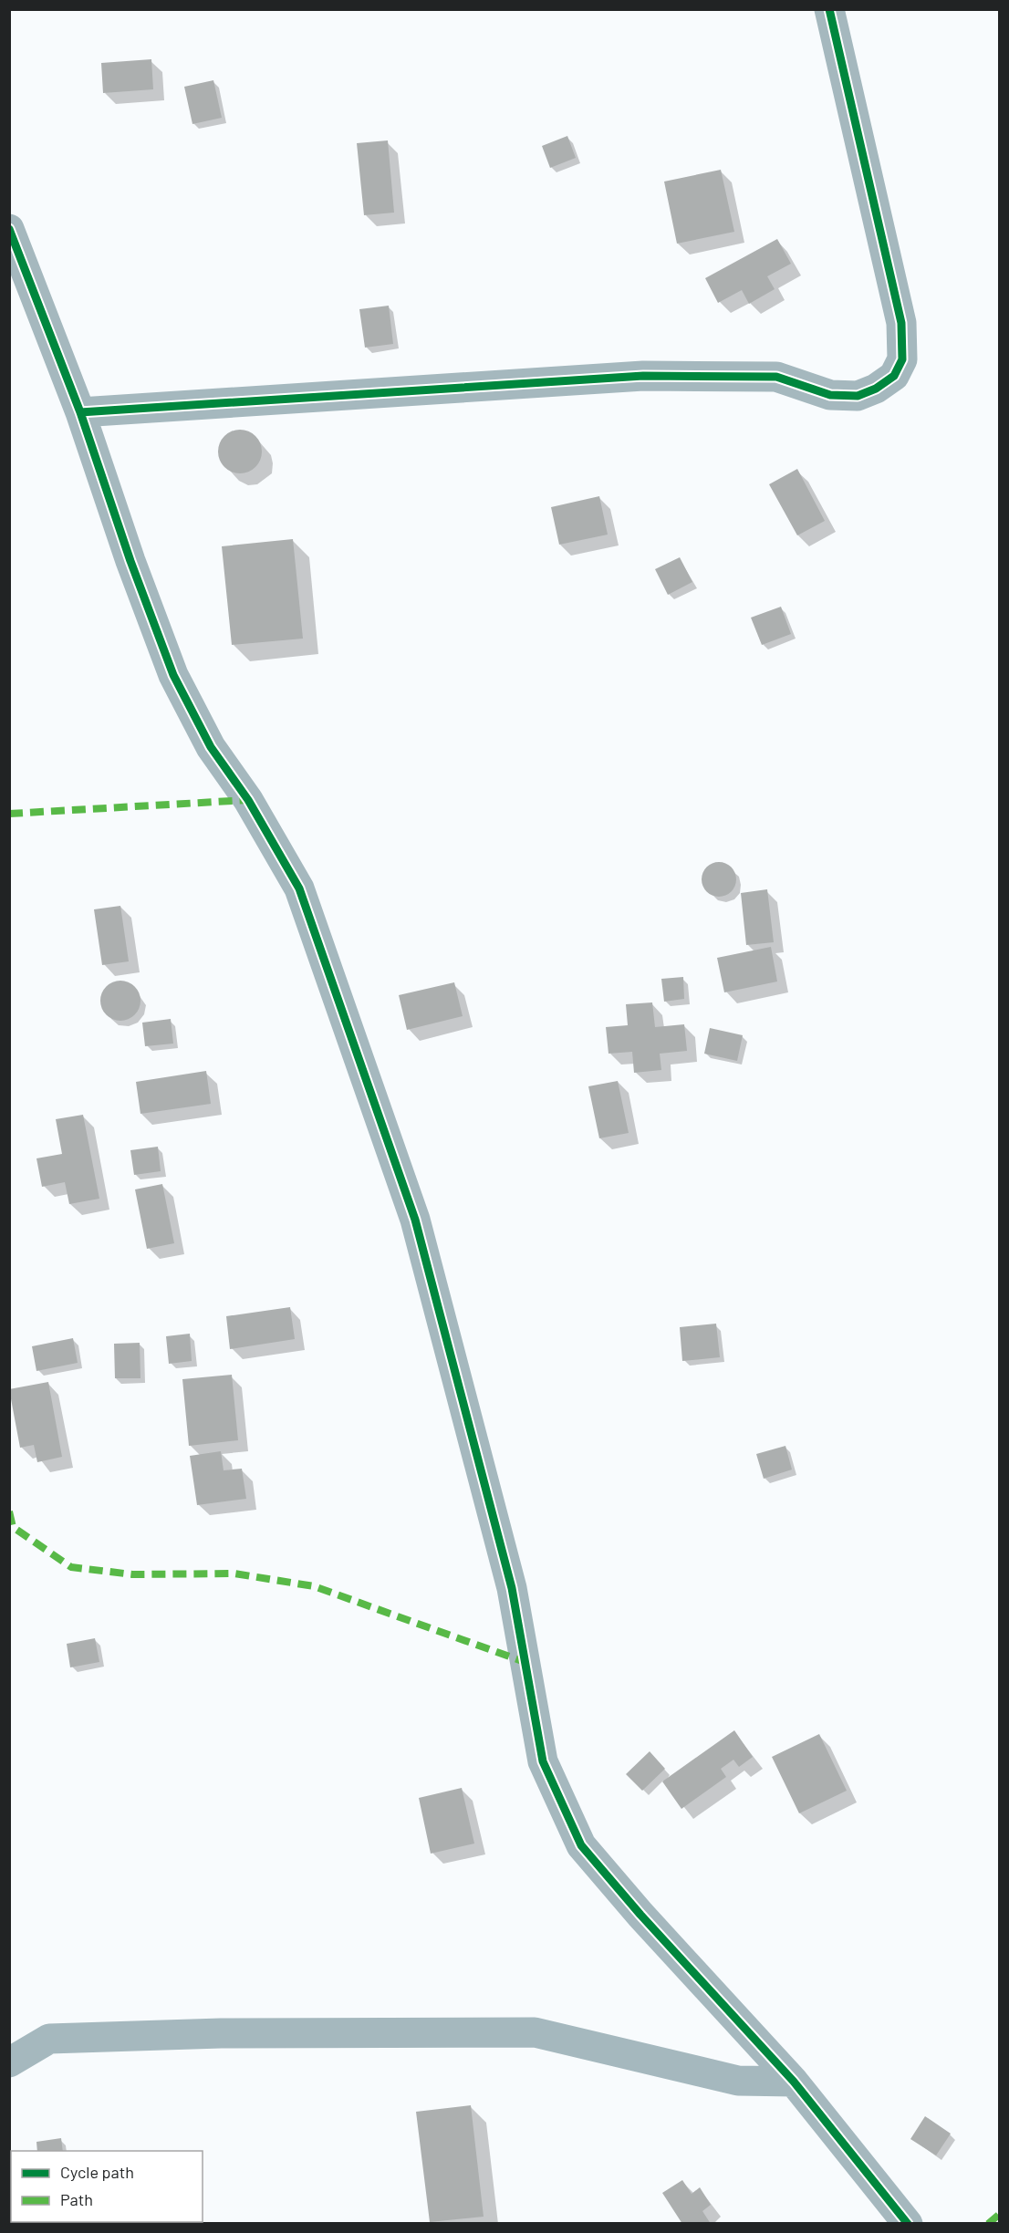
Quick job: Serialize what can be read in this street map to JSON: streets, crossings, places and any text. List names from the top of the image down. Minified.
{"legend":["Cycle path","Path"]}
